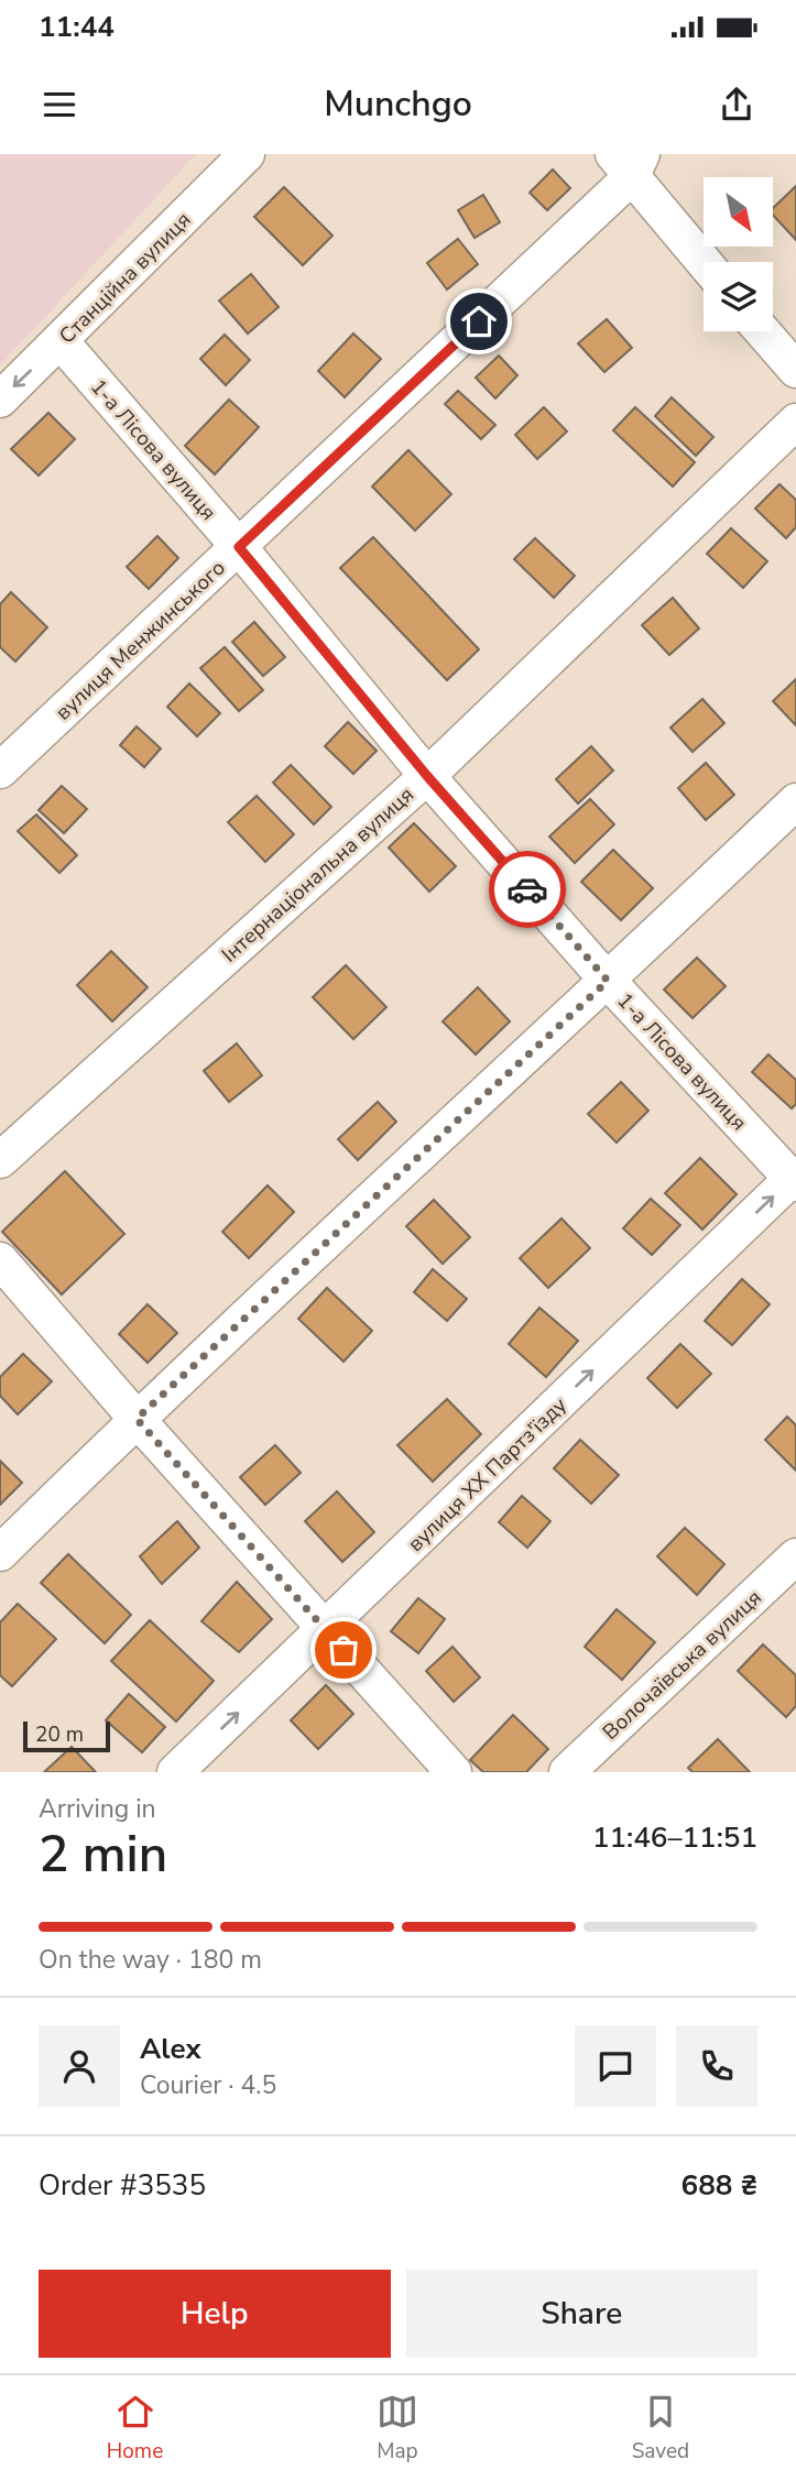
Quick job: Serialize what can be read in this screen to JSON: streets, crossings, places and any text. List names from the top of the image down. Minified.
{"streets":{"street":["Станційна вулиця","1-а Лісова вулиця","вулиця Менжинського","Інтернаціональна вулиця","вулиця XX Партз'їзду","Волочаївська вулиця"]},"crossings":[["Станційна вулиця","1-а Лісова вулиця"],["1-а Лісова вулиця","вулиця Менжинського"],["1-а Лісова вулиця","Інтернаціональна вулиця"],["1-а Лісова вулиця","вулиця XX Партз'їзду"]],"scale_bar":"20 m","north":"bottom right","page":{"status":"11:44","header":"Munchgo","scale":"20 m","heading":["2 min","Arriving in","11:46–11:51"],"panel":["Alex","Courier · 4.5","Order #3535","688 ₴"],"bar":"On the way · 180 m","buttons":["Help","Share"],"tabs":["Home","Map","Saved"]}}
